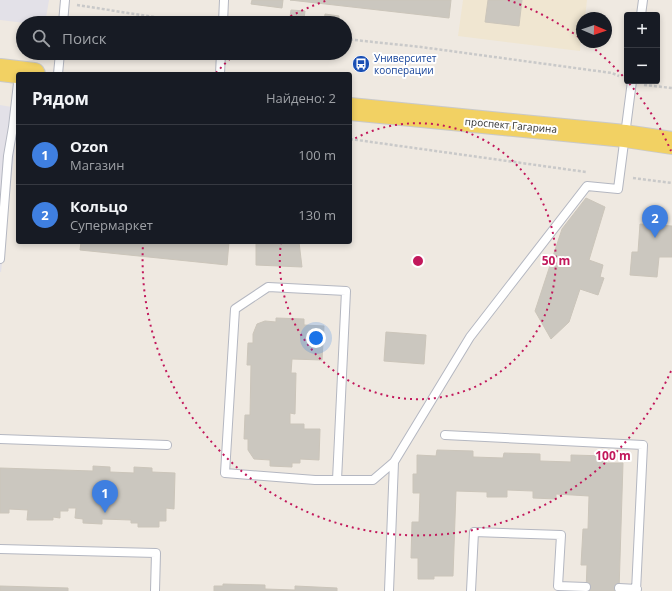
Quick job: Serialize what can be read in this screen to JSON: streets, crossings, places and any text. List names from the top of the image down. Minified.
{"streets":{"main road":["проспект Гагарина"]},"places":{"bus stop":["Университет кооперации"]},"north":"right","page":{"map_buttons":["+","−"],"search":"Поиск","heading":["Рядом","Найдено: 2"],"list":[{"mark":"1","name":"Ozon","note":"Магазин","value":"100 m"},{"mark":"2","name":"Кольцо","note":"Супермаркет","value":"130 m"}],"pins":["2","1"]},"rings":["50 m","100 m"]}
